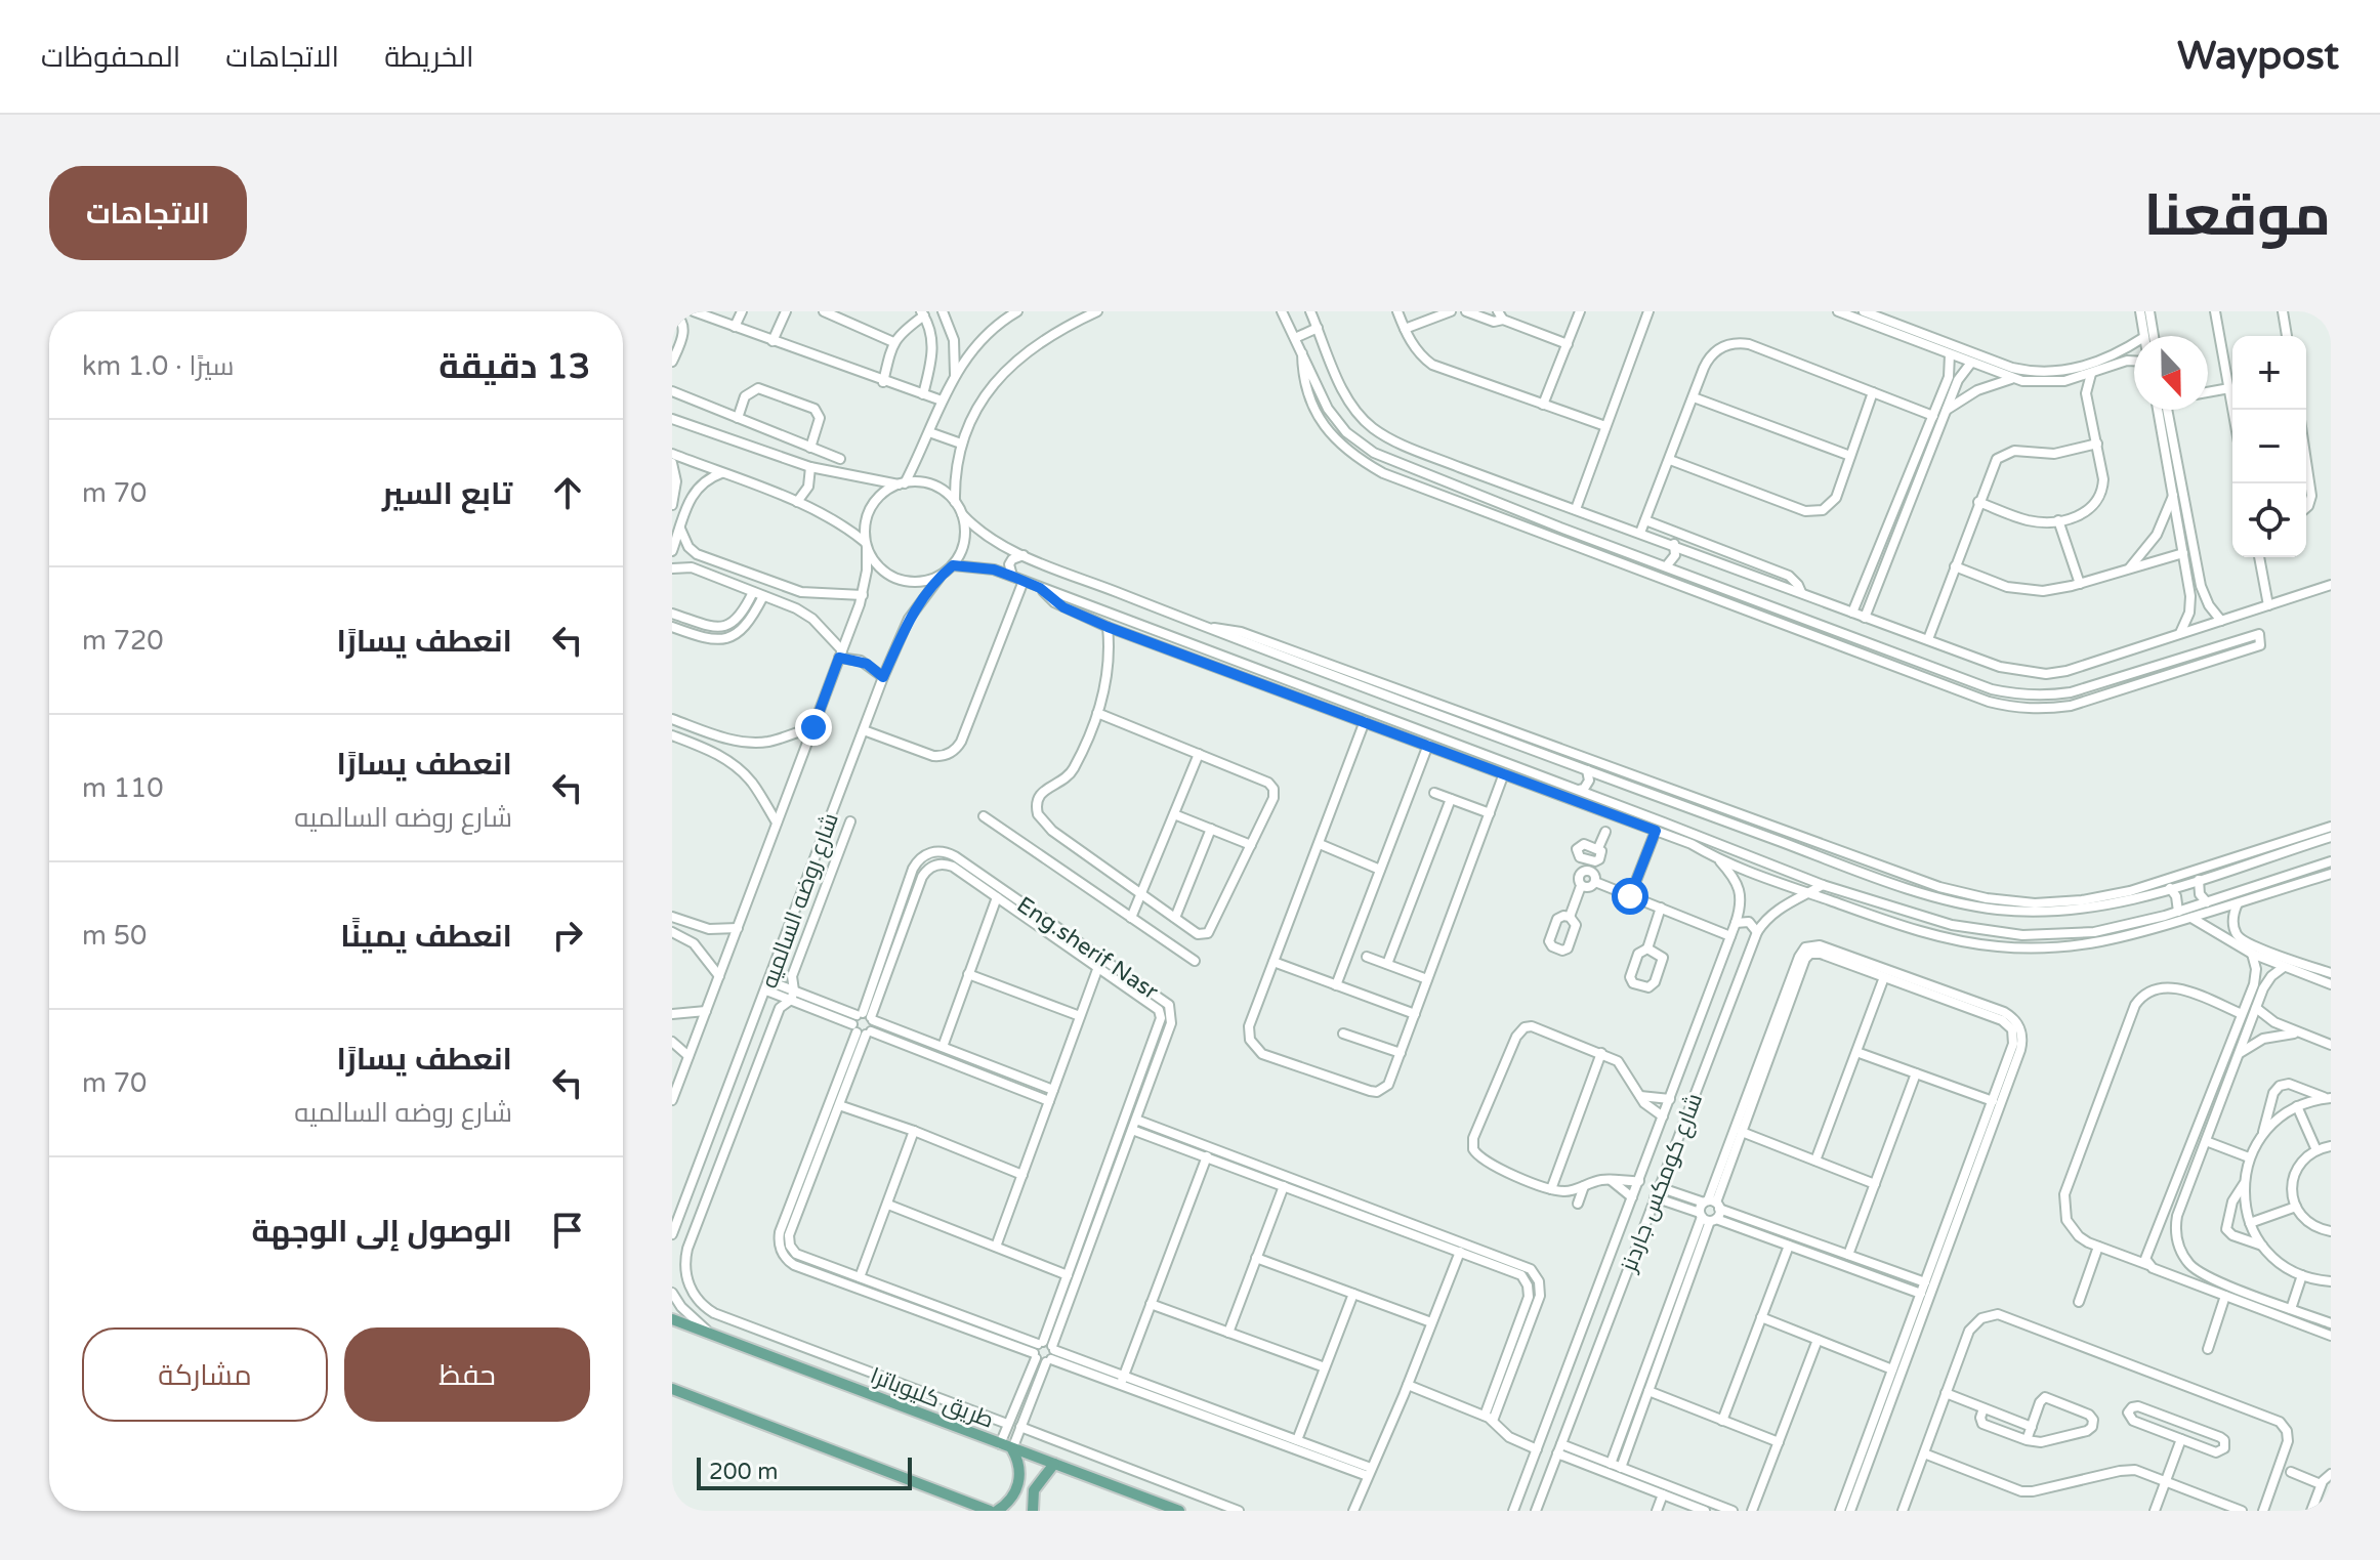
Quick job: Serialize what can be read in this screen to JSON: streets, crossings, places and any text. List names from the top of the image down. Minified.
{"streets":{"main road":["طريق كليوباترا"],"street":["شارع روضه السالميه","Eng.sherif Nasr","شارع كومكس جاردنز"]},"crossings":[["Eng.sherif Nasr","طريق كليوباترا"]],"scale_bar":"200 m","north":"bottom","page":{"header":"Waypost","nav":["الخريطة","الاتجاهات","المحفوظات"],"title":"موقعنا","buttons":["الاتجاهات",["حفظ","مشاركة"]],"heading":["13 دقيقة","سيرًا · 1.0 km"],"map_buttons":["+","−"],"list":[["تابع السير","70 m"],["انعطف يسارًا","720 m"],["انعطف يسارًا","شارع روضه السالميه","110 m"],["انعطف يمينًا","50 m"],["انعطف يسارًا","شارع روضه السالميه","70 m"],"الوصول إلى الوجهة"],"scale":"200 m"}}
